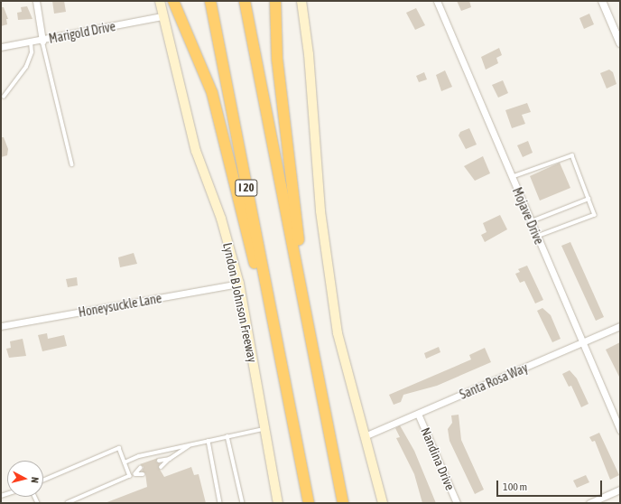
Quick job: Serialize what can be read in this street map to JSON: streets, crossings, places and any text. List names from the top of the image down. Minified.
{"streets":{"highway":["I 20"],"main road":["Lyndon B Johnson Freeway"],"street":["Marigold Drive","Mojave Drive","Honeysuckle Lane","Santa Rosa Way","Nandina Drive"]},"crossings":[["Marigold Drive","Lyndon B Johnson Freeway"],["Mojave Drive","Santa Rosa Way"],["Lyndon B Johnson Freeway","Honeysuckle Lane"],["Santa Rosa Way","Nandina Drive"]],"scale_bar":"100 m","north":"right"}
